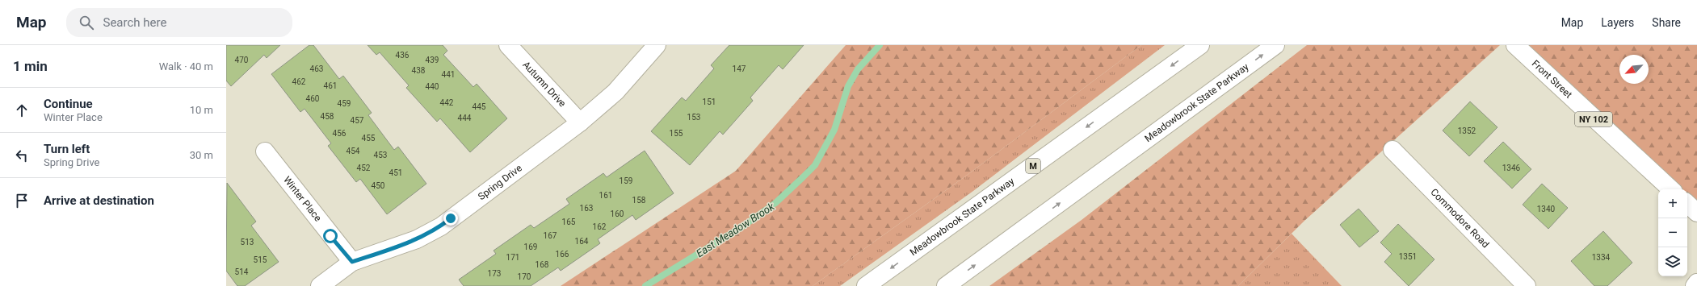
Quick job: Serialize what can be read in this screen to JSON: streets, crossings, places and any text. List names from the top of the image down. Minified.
{"streets":{"main road":["Front Street","Autumn Drive","Meadowbrook State Parkway","NY 102","M","Spring Drive","Winter Place","Commodore Road"]},"crossings":[["Autumn Drive","Spring Drive"],["Spring Drive","Winter Place"]],"water":["East Meadow Brook"],"house_numbers":["436","470","439","463","147","438","441","462","461","440","460","151","442","459","445","458","153","444","457","1352","456","155","455","454","453","452","1346","451","159","450","161","158","163","1340","160","165","162","167","164","513","169","166","1351","171","1334","515","168","514","173","170"],"north":"bottom left","page":{"header":"Map","search":"Search here","nav":["Map","Layers","Share"],"heading":["1 min","Walk · 40 m"],"list":[["Continue","Winter Place","10 m"],["Turn left","Spring Drive","30 m"],"Arrive at destination"],"map_buttons":["+","−"]}}
